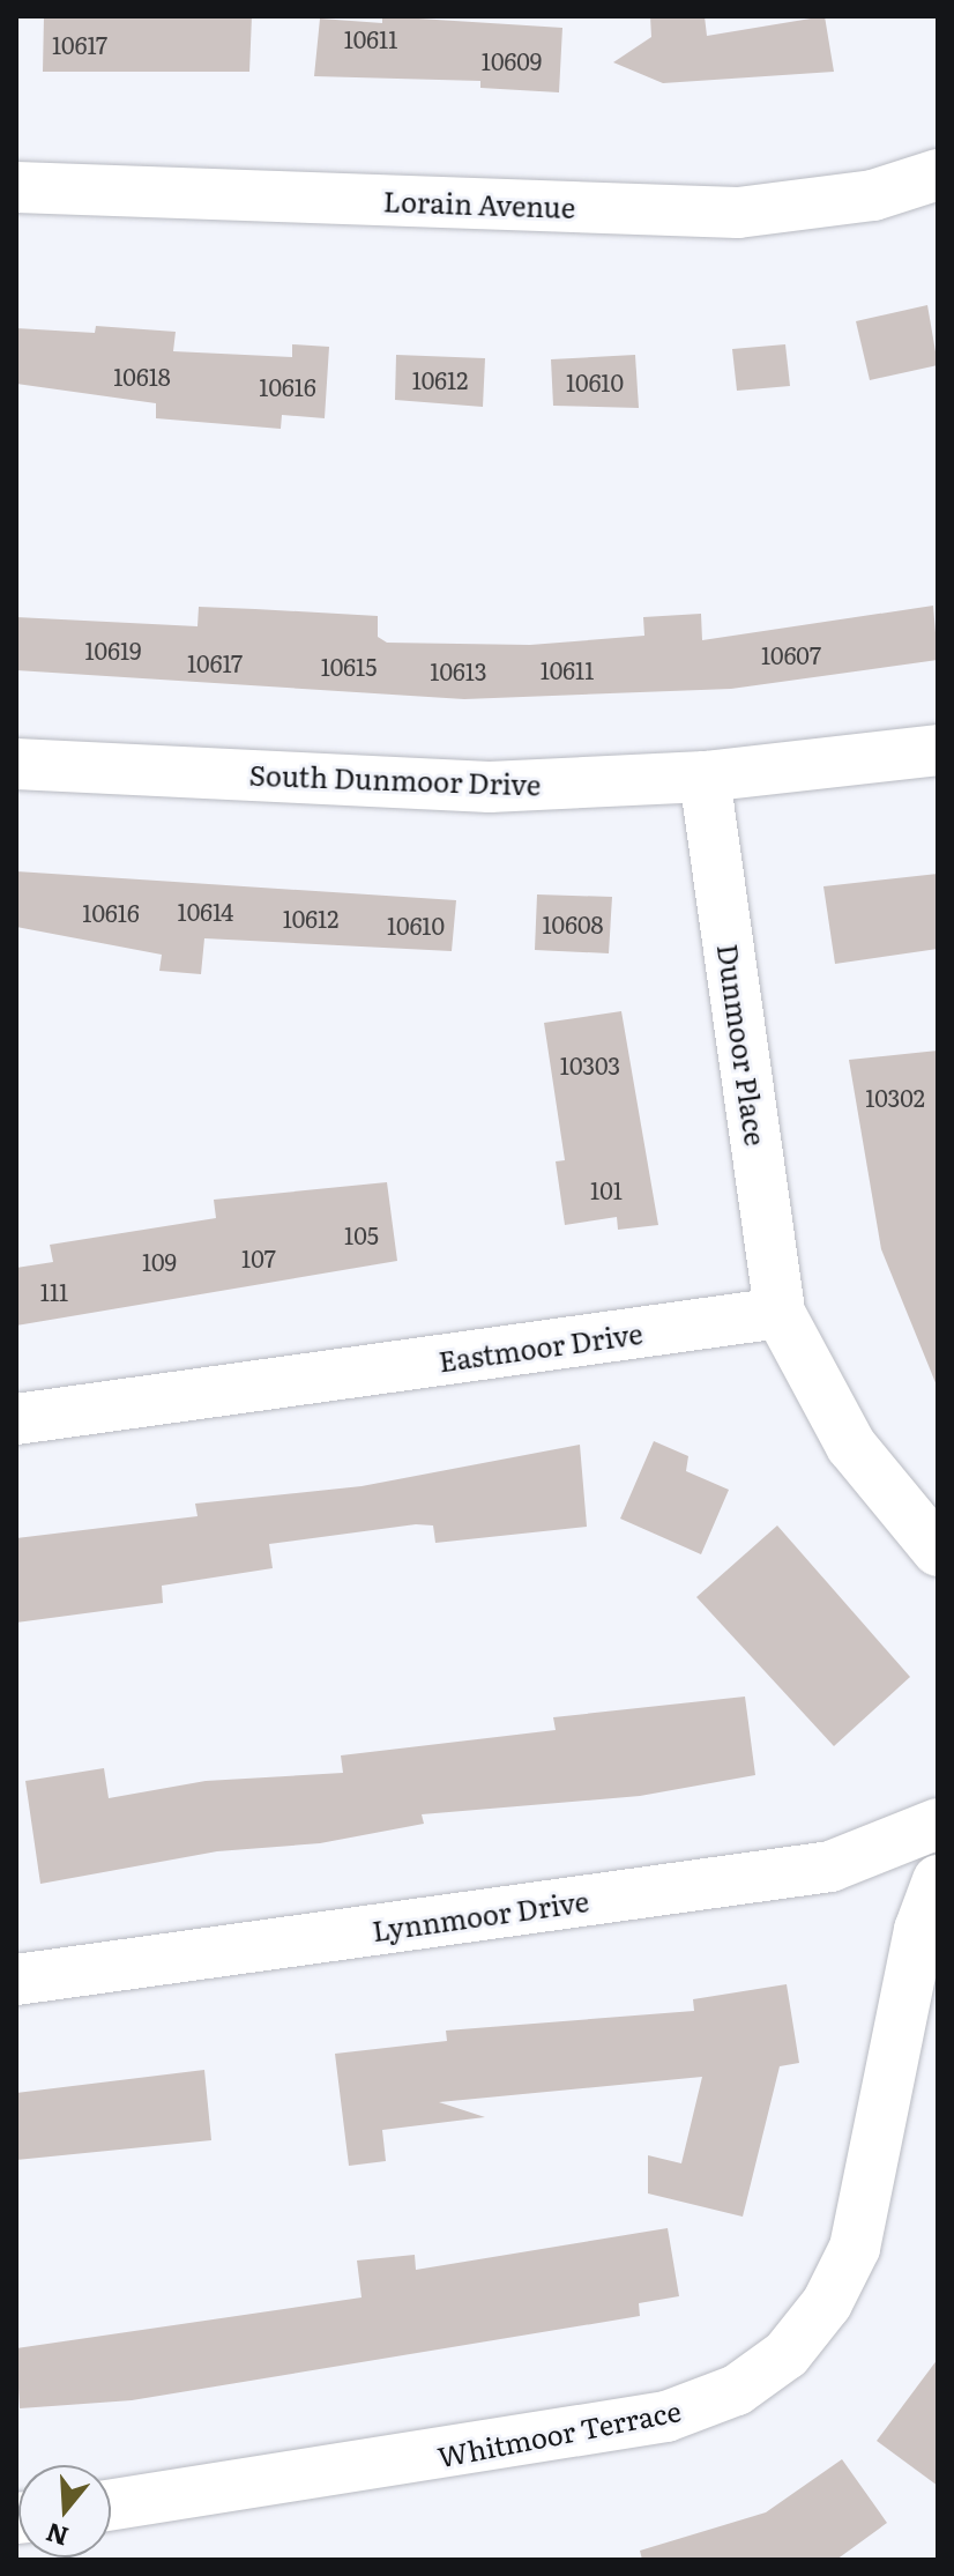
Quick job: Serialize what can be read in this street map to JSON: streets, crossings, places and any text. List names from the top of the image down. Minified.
{"streets":{"street":["Lorain Avenue","South Dunmoor Drive","Dunmoor Place","Eastmoor Drive","Lynnmoor Drive","Whitmoor Terrace"]},"crossings":[["South Dunmoor Drive","Dunmoor Place"],["Dunmoor Place","Eastmoor Drive"]],"house_numbers":["10611","10617","10609","10618","10612","10610","10616","10619","10607","10617","10615","10611","10613","10614","10616","10612","10608","10610","10303","10302","101","105","107","109","111"],"north":"bottom"}
